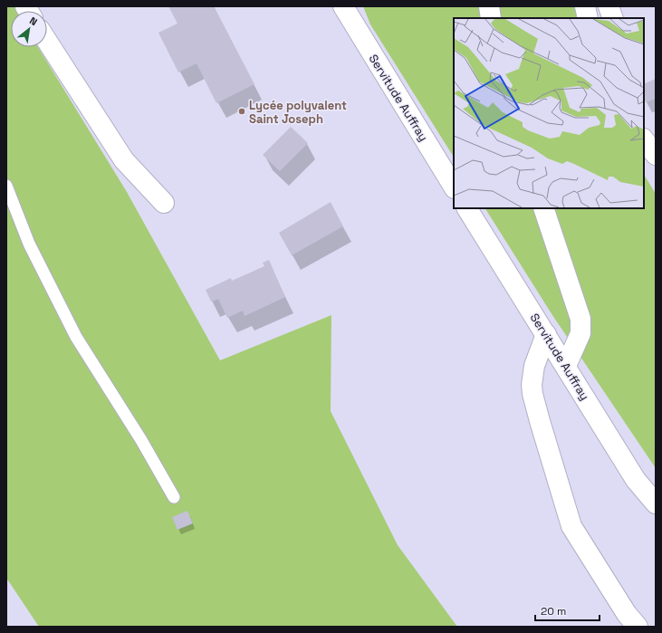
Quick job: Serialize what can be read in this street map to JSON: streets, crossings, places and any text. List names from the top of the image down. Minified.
{"streets":{"street":["Servitude Auffray"]},"places":["Lycée polyvalent Saint Joseph"],"scale_bar":"20 m","north":"top right"}
